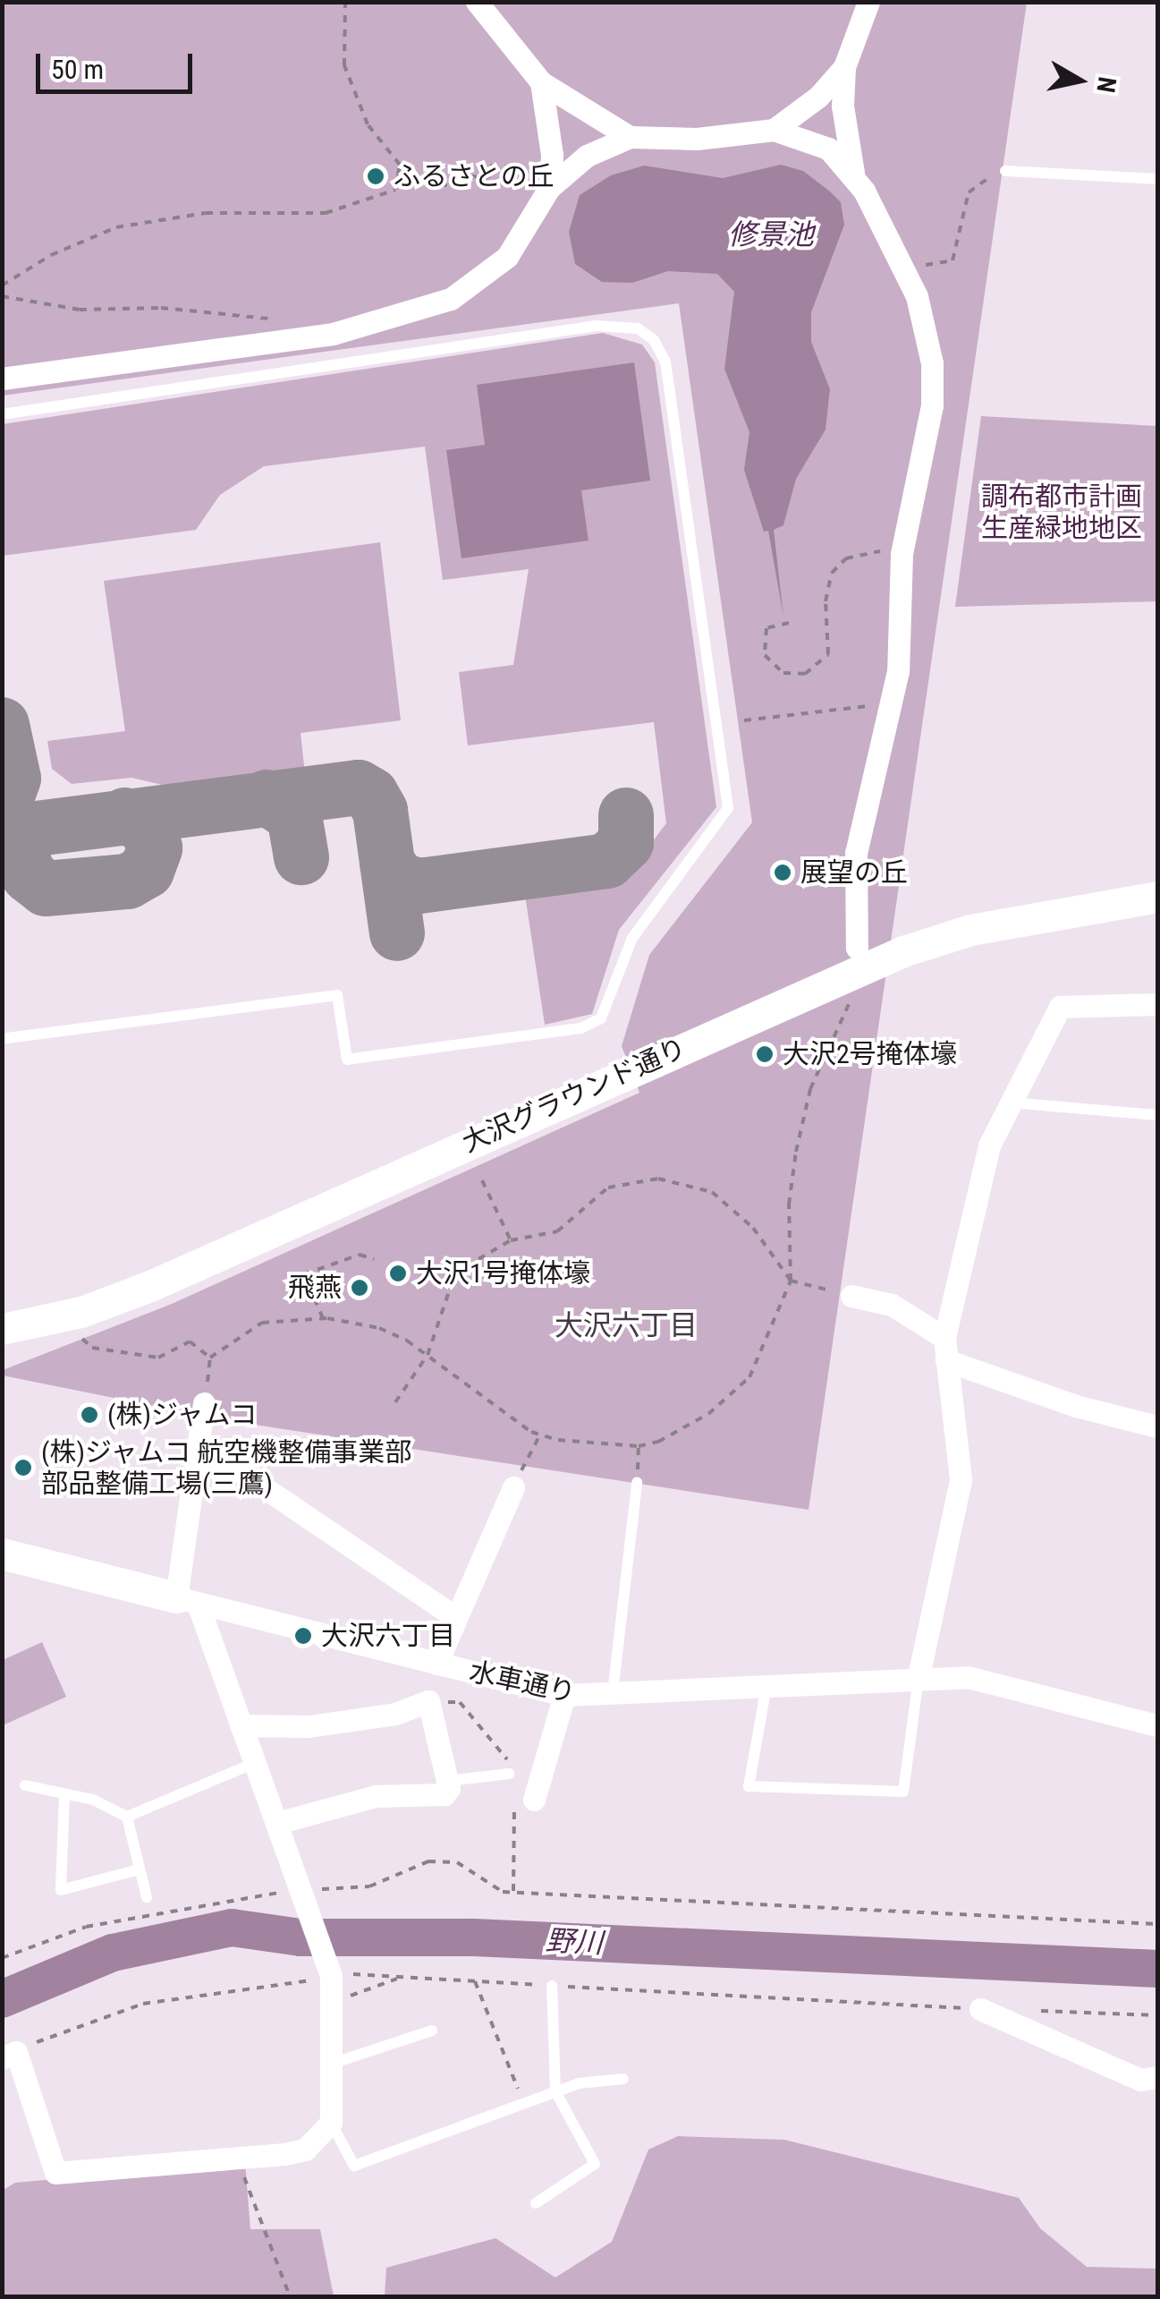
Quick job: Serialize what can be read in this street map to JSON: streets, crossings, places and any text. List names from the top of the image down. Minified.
{"streets":{"street":["大沢グラウンド通り","水車通り"]},"districts":["大沢六丁目"],"water":["修景池","野川"],"parks":["調布都市計画 生産緑地地区"],"places":["ふるさとの丘","展望の丘","大沢2号掩体壕","大沢1号掩体壕","飛燕","(株)ジャムコ","(株)ジャムコ 航空機整備事業部 部品整備工場(三鷹)","大沢六丁目"],"scale_bar":"50 m","north":"right"}
